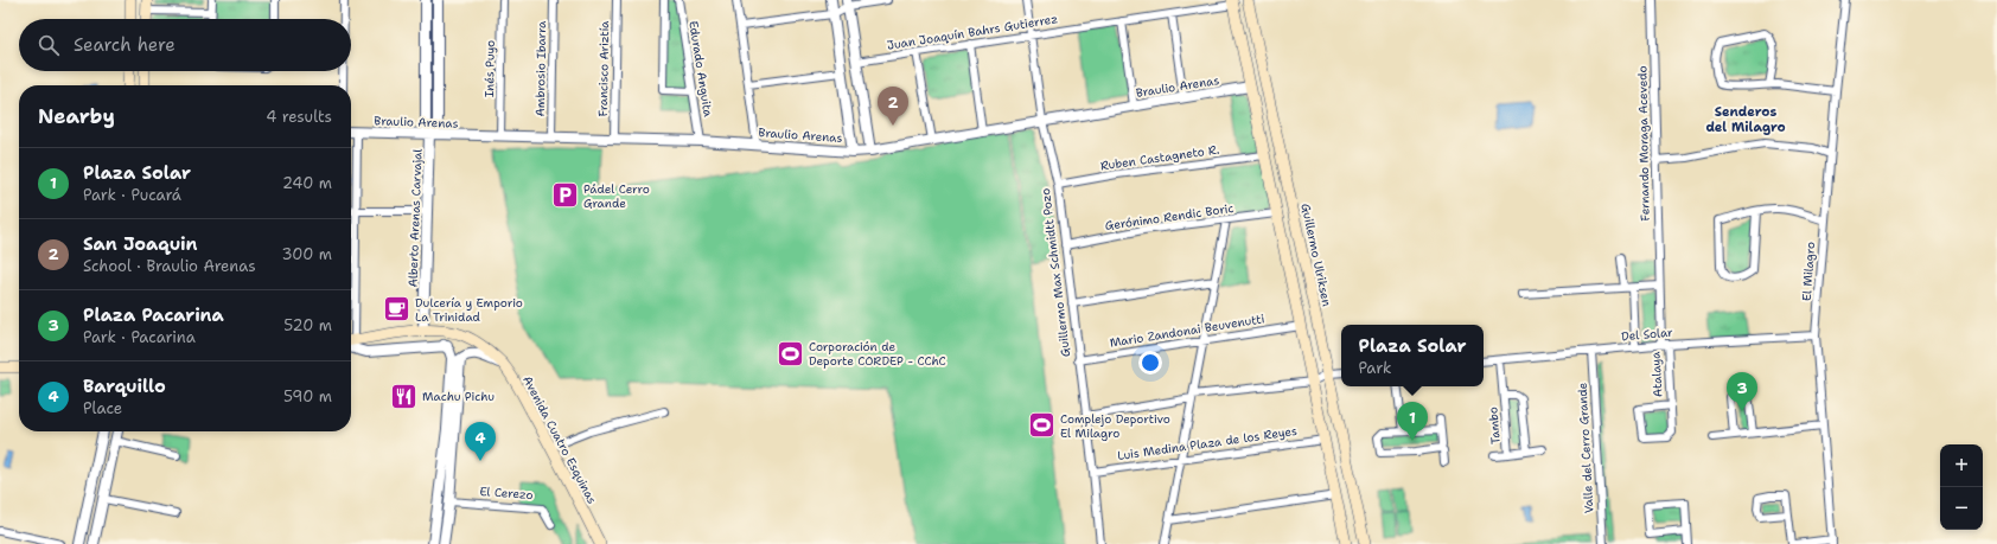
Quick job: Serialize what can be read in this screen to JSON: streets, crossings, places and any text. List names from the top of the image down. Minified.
{"streets":{"main road":["Guillermo Ulriksen","Avenida Cuatro Esquinas"],"street":["Juan Joaquín Bahrs Gutierrez","Inés Puyo","Ambrosio Ibarra","Francisco Ariztía","Edurado Anguita","Braulio Arenas","Fernando Moraga Acevedo","Ruben Castagneto R.","Gerónimo Rendic Boric","Alberto Arenas Carvajal","El Milagro","Guillermo Max Schmidtt Pozo","Mario Zandonai Beuvenutti","Del Solar","Atalaya","Tambo","Luis Medina Plaza de los Reyes","Valle del Cerro Grande","El Cerezo"]},"crossings":[["Juan Joaquín Bahrs Gutierrez","Guillermo Max Schmidtt Pozo"],["Inés Puyo","Braulio Arenas"],["Ambrosio Ibarra","Braulio Arenas"],["Francisco Ariztía","Braulio Arenas"],["Edurado Anguita","Braulio Arenas"],["Braulio Arenas","Alberto Arenas Carvajal"],["Braulio Arenas","Guillermo Max Schmidtt Pozo"],["Fernando Moraga Acevedo","Del Solar"],["Fernando Moraga Acevedo","Atalaya"],["Ruben Castagneto R.","Guillermo Max Schmidtt Pozo"],["Gerónimo Rendic Boric","Guillermo Max Schmidtt Pozo"],["Alberto Arenas Carvajal","Avenida Cuatro Esquinas"],["El Milagro","Del Solar"],["Guillermo Max Schmidtt Pozo","Mario Zandonai Beuvenutti"],["Guillermo Max Schmidtt Pozo","Luis Medina Plaza de los Reyes"],["Del Solar","Atalaya"],["Del Solar","Tambo"],["Del Solar","Valle del Cerro Grande"]],"districts":["Senderos del Milagro"],"places":{"parking":["Pádel Cerro Grande"],"cafe":["Dulcería y Emporio La Trinidad"],"sports":["Corporación de Deporte CORDEP - CChC","Complejo Deportivo El Milagro"],"restaurant":["Machu Pichu"]},"page":{"search":"Search here","heading":["Nearby","4 results"],"pins":["2","3","1","4"],"list":[{"mark":"1","name":"Plaza Solar","note":"Park · Pucará","value":"240 m"},{"mark":"2","name":"San Joaquin","note":"School · Braulio Arenas","value":"300 m"},{"mark":"3","name":"Plaza Pacarina","note":"Park · Pacarina","value":"520 m"},{"mark":"4","name":"Barquillo","note":"Place","value":"590 m"}],"popup":["Plaza Solar","Park"],"map_buttons":["+","−"]}}
